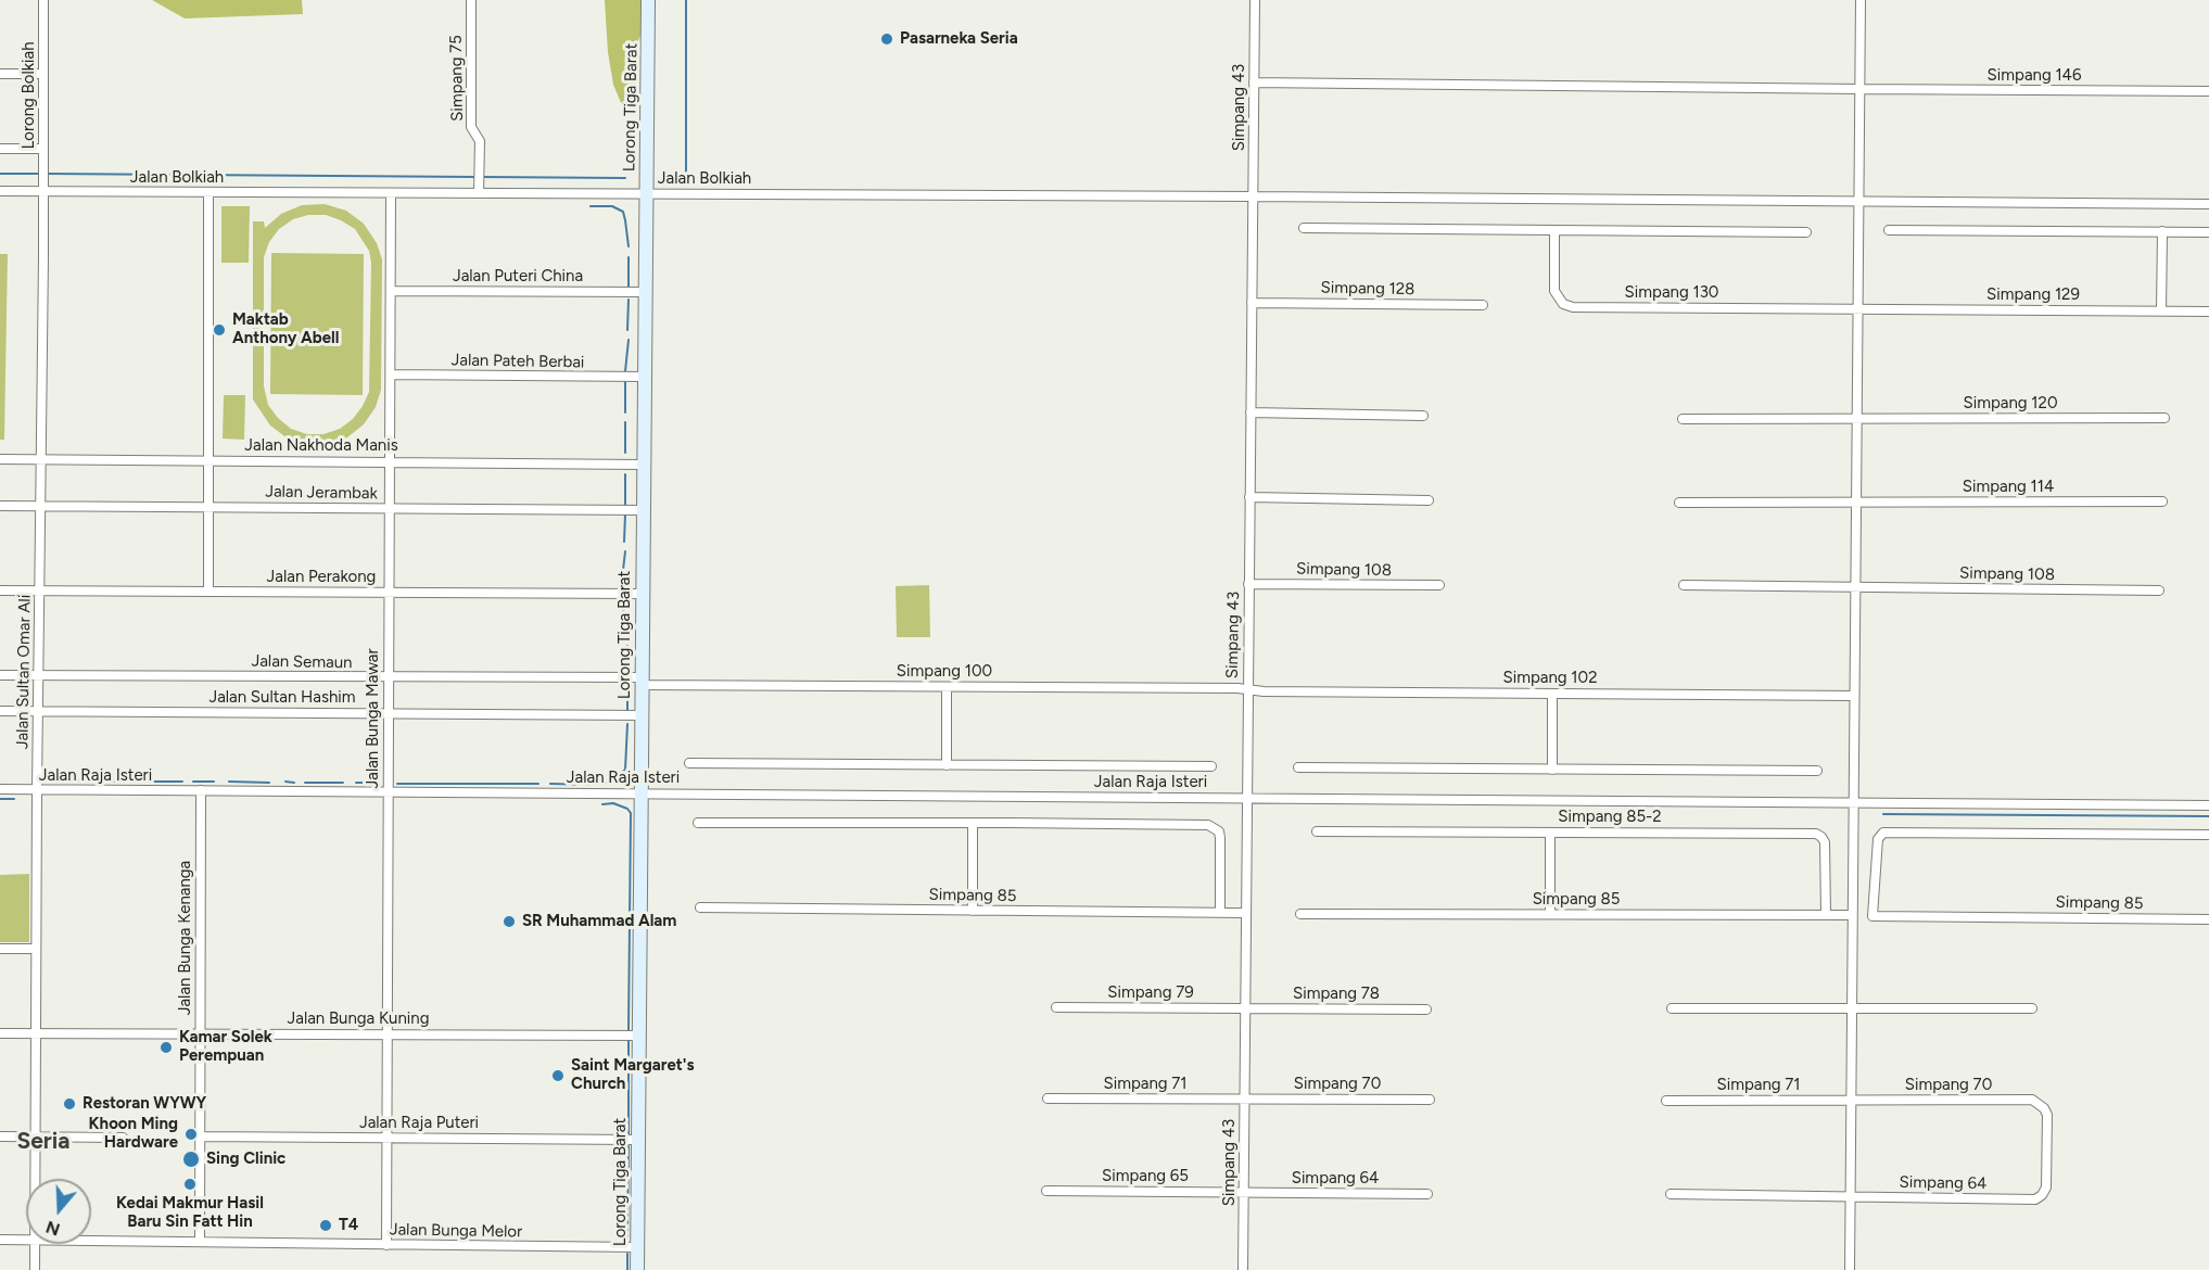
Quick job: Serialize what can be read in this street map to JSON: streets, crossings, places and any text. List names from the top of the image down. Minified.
{"streets":{"main road":["Lorong Tiga Barat"],"street":["Simpang 146","Simpang 75","Lorong Bolkiah","Simpang 43","Jalan Bolkiah","Jalan Puteri China","Simpang 128","Simpang 130","Simpang 129","Jalan Pateh Berbai","Simpang 120","Jalan Nakhoda Manis","Simpang 114","Jalan Jerambak","Simpang 108","Jalan Perakong","Jalan Semaun","Jalan Sultan Omar Ali","Simpang 100","Simpang 102","Jalan Sultan Hashim","Jalan Bunga Mawar","Jalan Raja Isteri","Simpang 85-2","Simpang 85","Jalan Bunga Kenanga","Simpang 79","Simpang 78","Jalan Bunga Kuning","Simpang 71","Simpang 70","Jalan Raja Puteri","Simpang 65","Simpang 64","Jalan Bunga Melor"]},"crossings":[["Simpang 146","Simpang 43"],["Simpang 75","Jalan Bolkiah"],["Lorong Bolkiah","Jalan Bolkiah"],["Lorong Bolkiah","Jalan Sultan Omar Ali"],["Lorong Tiga Barat","Jalan Bolkiah"],["Lorong Tiga Barat","Jalan Puteri China"],["Lorong Tiga Barat","Jalan Pateh Berbai"],["Lorong Tiga Barat","Jalan Nakhoda Manis"],["Lorong Tiga Barat","Jalan Jerambak"],["Lorong Tiga Barat","Jalan Perakong"],["Lorong Tiga Barat","Jalan Semaun"],["Lorong Tiga Barat","Simpang 100"],["Lorong Tiga Barat","Jalan Sultan Hashim"],["Lorong Tiga Barat","Jalan Raja Isteri"],["Lorong Tiga Barat","Jalan Bunga Kuning"],["Lorong Tiga Barat","Jalan Raja Puteri"],["Lorong Tiga Barat","Jalan Bunga Melor"],["Simpang 43","Jalan Bolkiah"],["Simpang 43","Simpang 128"],["Simpang 43","Simpang 108"],["Simpang 43","Simpang 100"],["Simpang 43","Simpang 102"],["Simpang 43","Jalan Raja Isteri"],["Simpang 43","Simpang 85"],["Simpang 43","Simpang 79"],["Simpang 43","Simpang 78"],["Simpang 43","Simpang 71"],["Simpang 43","Simpang 70"],["Simpang 43","Simpang 65"],["Simpang 43","Simpang 64"],["Jalan Bolkiah","Jalan Sultan Omar Ali"],["Jalan Bolkiah","Jalan Bunga Mawar"],["Jalan Puteri China","Jalan Bunga Mawar"],["Simpang 130","Simpang 129"],["Jalan Pateh Berbai","Jalan Bunga Mawar"],["Jalan Nakhoda Manis","Jalan Sultan Omar Ali"],["Jalan Nakhoda Manis","Jalan Bunga Mawar"],["Jalan Jerambak","Jalan Sultan Omar Ali"],["Jalan Jerambak","Jalan Bunga Mawar"],["Jalan Perakong","Jalan Sultan Omar Ali"],["Jalan Perakong","Jalan Bunga Mawar"],["Jalan Semaun","Jalan Sultan Omar Ali"],["Jalan Semaun","Simpang 100"],["Jalan Semaun","Jalan Bunga Mawar"],["Jalan Sultan Omar Ali","Jalan Sultan Hashim"],["Jalan Sultan Omar Ali","Jalan Raja Isteri"],["Jalan Sultan Omar Ali","Jalan Bunga Kuning"],["Simpang 100","Simpang 102"],["Jalan Sultan Hashim","Jalan Bunga Mawar"],["Jalan Bunga Mawar","Jalan Raja Isteri"],["Jalan Bunga Mawar","Jalan Bunga Kuning"],["Jalan Bunga Mawar","Jalan Raja Puteri"],["Jalan Bunga Mawar","Jalan Bunga Melor"],["Jalan Raja Isteri","Jalan Bunga Kenanga"],["Simpang 85-2","Simpang 85"],["Jalan Bunga Kenanga","Jalan Bunga Kuning"],["Jalan Bunga Kenanga","Jalan Raja Puteri"],["Jalan Bunga Kenanga","Jalan Bunga Melor"],["Simpang 79","Simpang 78"],["Simpang 71","Simpang 70"],["Simpang 70","Simpang 64"],["Simpang 65","Simpang 64"]],"districts":["Seria"],"places":["Pasarneka Seria","Maktab Anthony Abell","SR Muhammad Alam","Kamar Solek Perempuan","Saint Margaret's Church","Restoran WYWY","Khoon Ming Hardware","Sing Clinic","Kedai Makmur Hasil Baru Sin Fatt Hin","T4"],"north":"bottom"}
